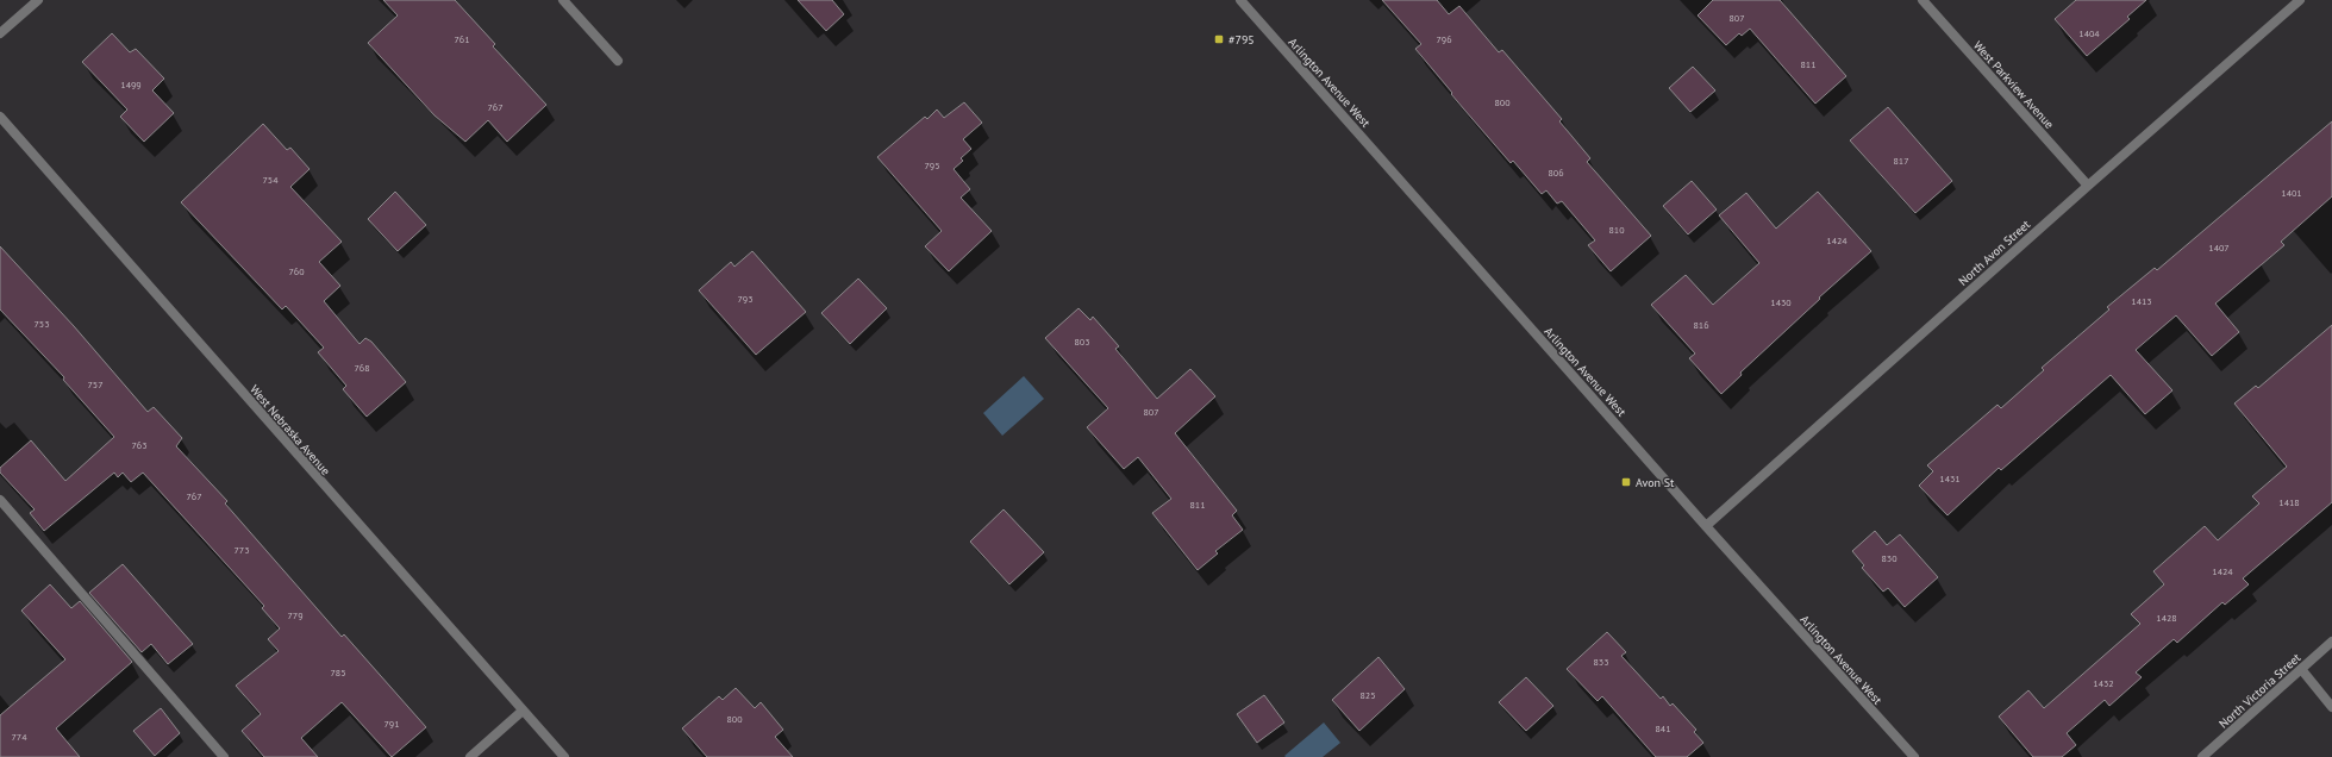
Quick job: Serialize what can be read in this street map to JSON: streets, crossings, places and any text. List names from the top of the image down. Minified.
{"streets":{"street":["Arlington Avenue West","West Parkview Avenue","North Avon Street","West Nebraska Avenue","North Victoria Street"]},"crossings":[["Arlington Avenue West","North Avon Street"],["West Parkview Avenue","North Avon Street"]],"places":{"transit":["#795","Avon St"]},"house_numbers":["807","1404","761","796","811","1499","800","767","817","795","806","754","1401","810","1424","1407","760","793","1413","1430","753","816","803","768","757","807","763","1431","767","1418","811","773","830","1424","779","1428","833","785","1432","825","800","791","841","774"]}
